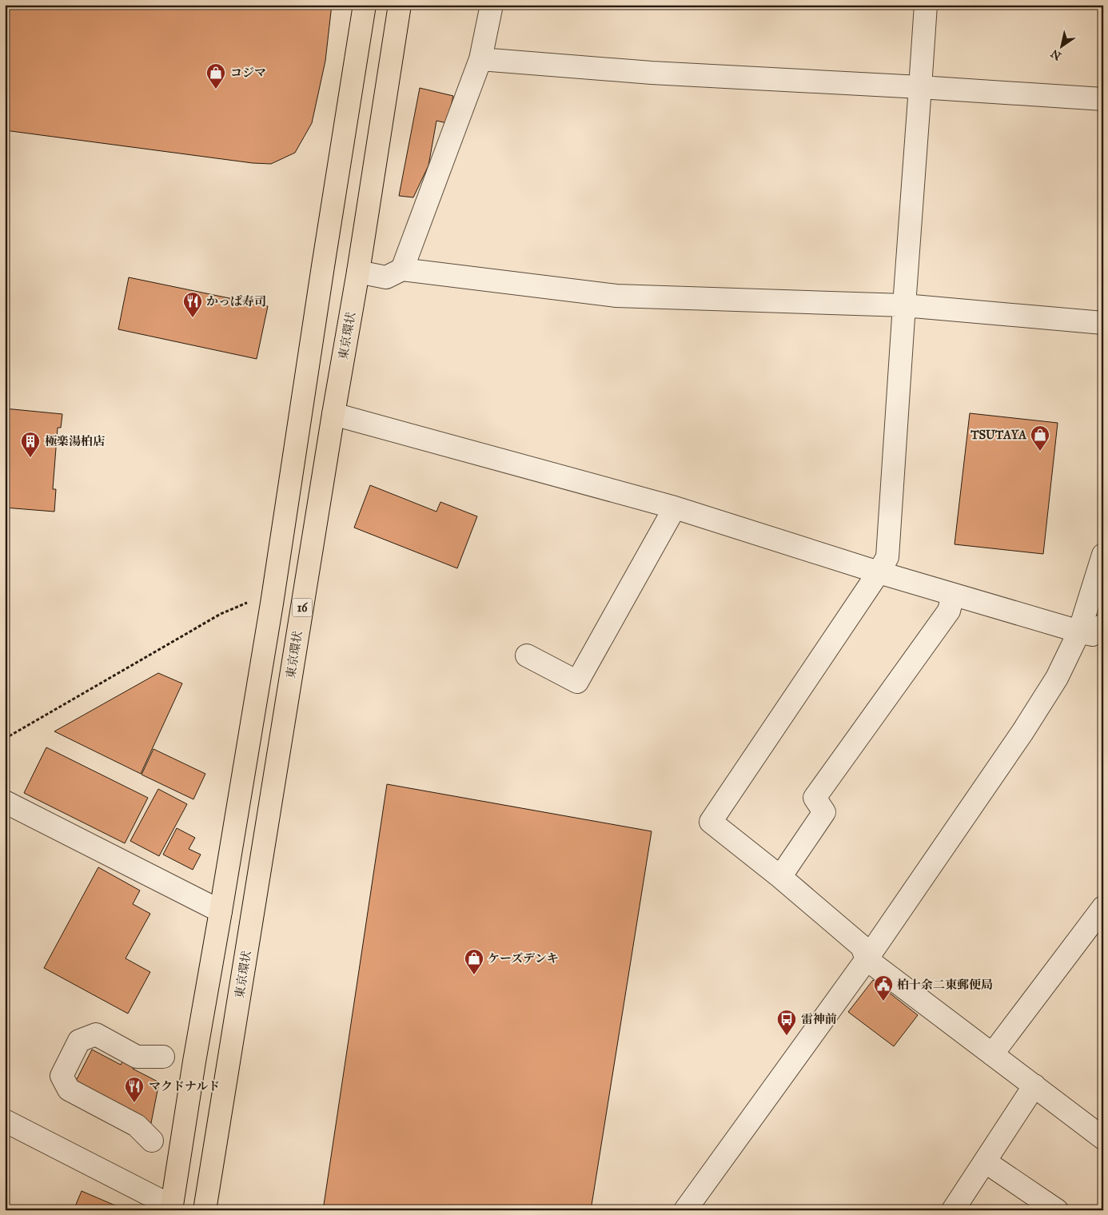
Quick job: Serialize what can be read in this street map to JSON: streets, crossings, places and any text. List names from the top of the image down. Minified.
{"streets":{"highway":["東京環状","16"]},"places":{"shop":["コジマ","TSUTAYA","ケーズデンキ"],"restaurant":["かっぱ寿司","マクドナルド"],"building":["極楽湯柏店"],"public building":["柏十余二東郵便局"],"bus stop":["雷神前"]},"north":"bottom left"}
